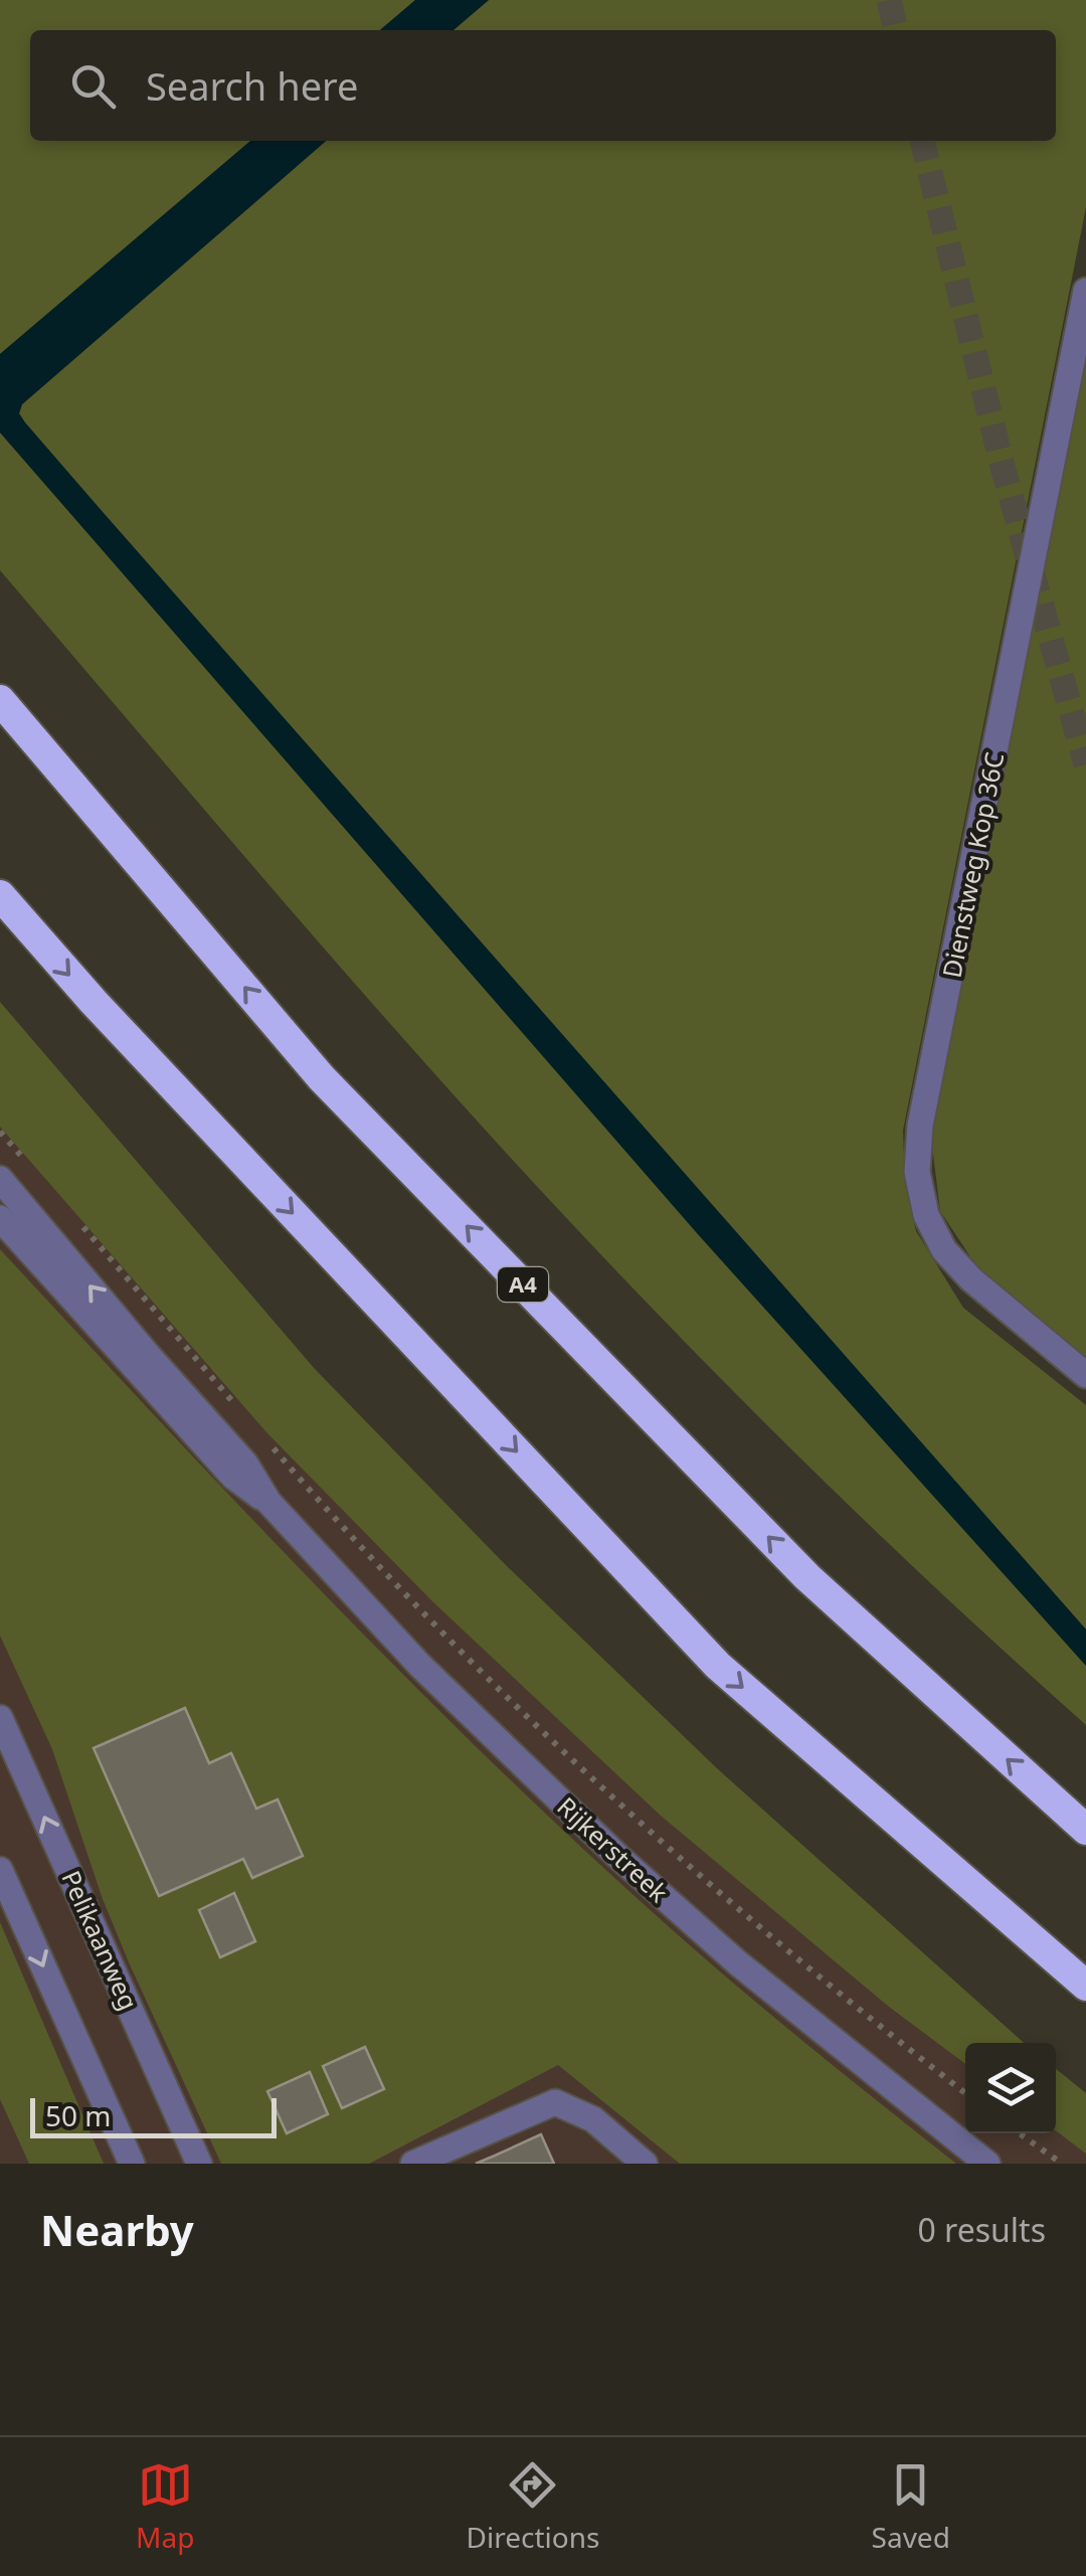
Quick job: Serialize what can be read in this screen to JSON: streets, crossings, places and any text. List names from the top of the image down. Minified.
{"streets":{"highway":["A4"],"street":["Dienstweg Kop 36C","Rijkerstreek","Pelikaanweg"]},"scale_bar":"50 m","page":{"search":"Search here","scale":"50 m","heading":["Nearby","0 results"],"nav":["Map","Directions","Saved"]}}
